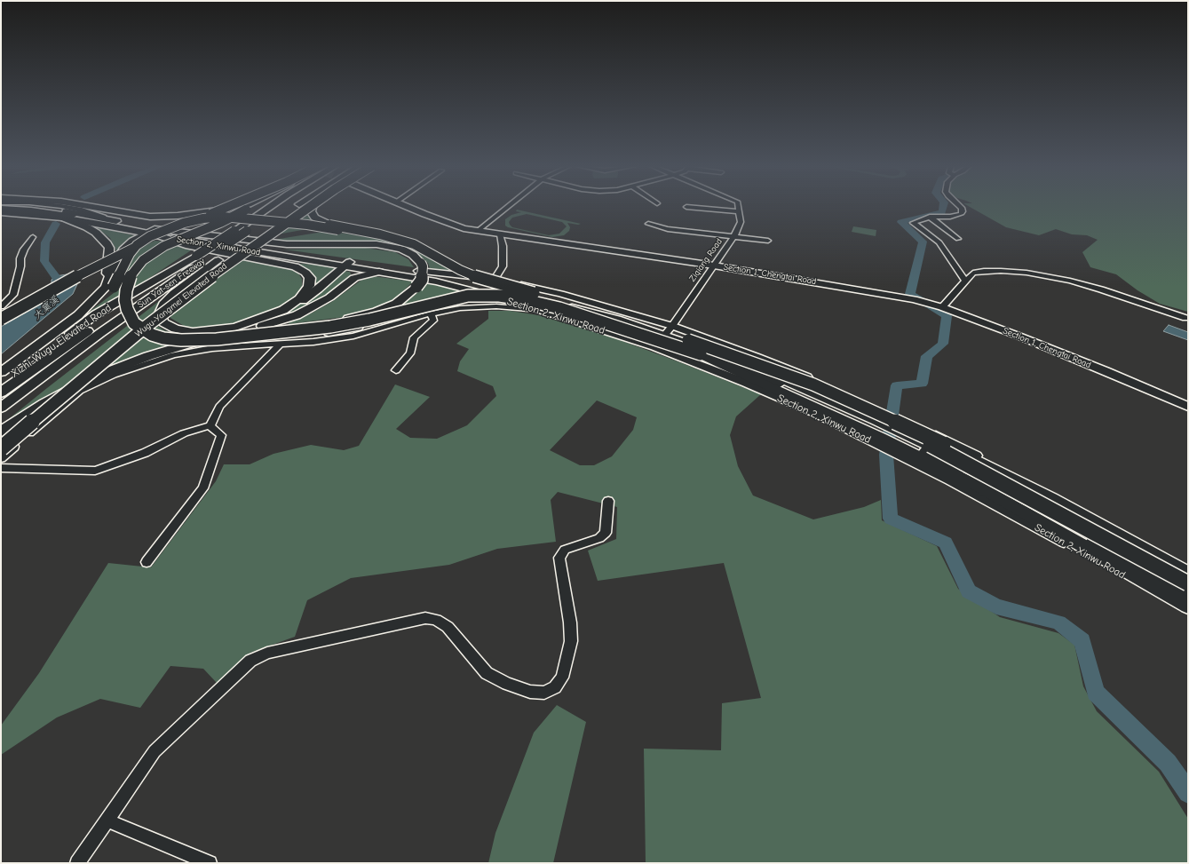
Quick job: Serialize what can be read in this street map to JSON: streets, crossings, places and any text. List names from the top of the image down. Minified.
{"streets":{"highway":["Sun Yat-sen Freeway","Wugu-Yangmei Elevated Road","Xizhi-Wugu Elevated Road"],"main road":["Section 2, Xinwu Road","Section 1, Chengtai Road"],"street":["Ziqiang Road"]},"crossings":[["Section 2, Xinwu Road","Ziqiang Road"],["Ziqiang Road","Section 1, Chengtai Road"],["Sun Yat-sen Freeway","Xizhi-Wugu Elevated Road"]],"water":["大窠溪"]}
